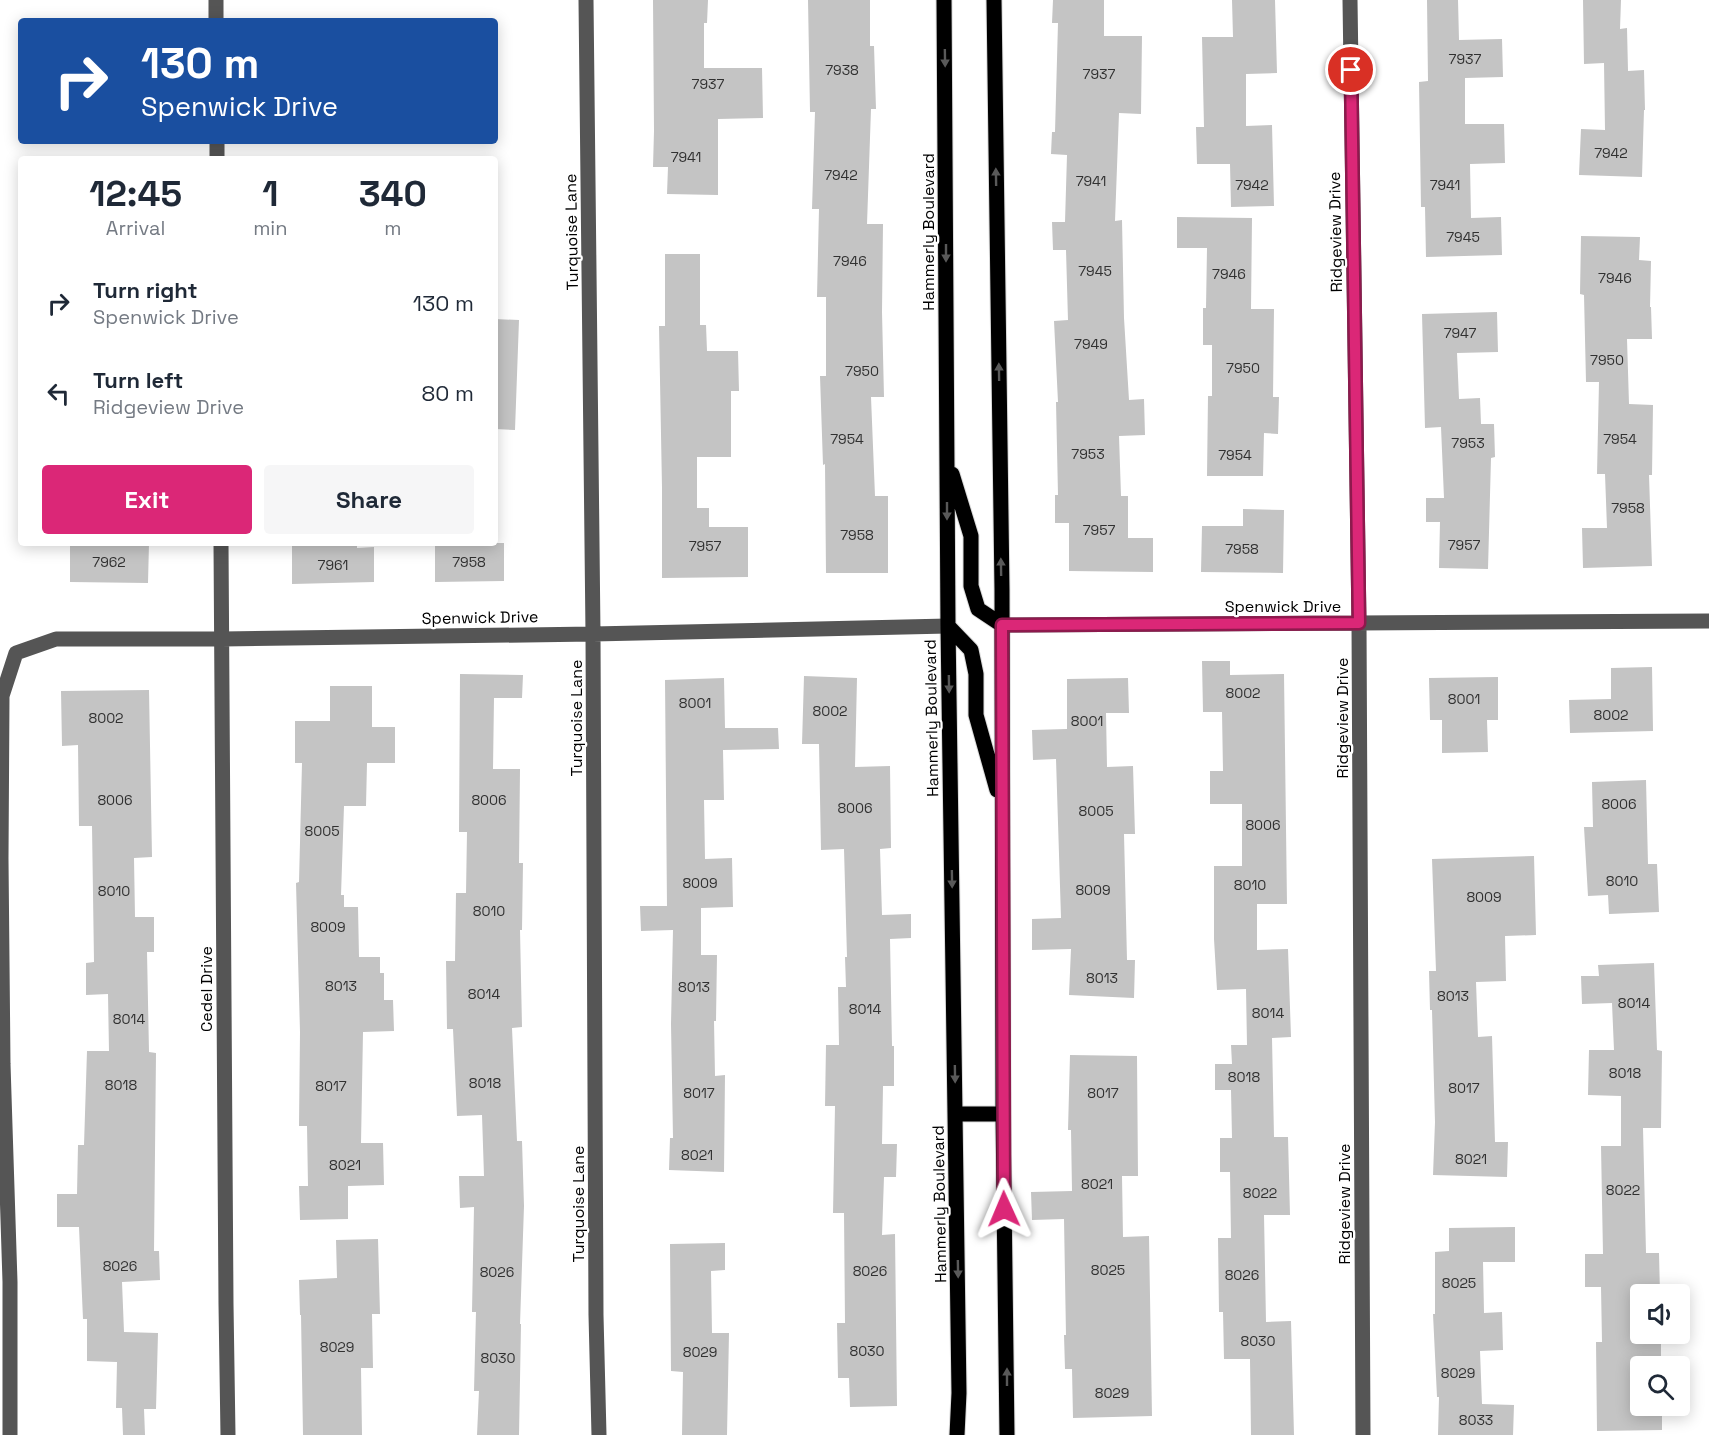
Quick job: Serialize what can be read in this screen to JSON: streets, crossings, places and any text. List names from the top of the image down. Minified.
{"streets":{"main road":["Hammerly Boulevard"],"street":["Turquoise Lane","Ridgeview Drive","Spenwick Drive","Cedel Drive"]},"crossings":[["Turquoise Lane","Spenwick Drive"],["Hammerly Boulevard","Spenwick Drive"],["Ridgeview Drive","Spenwick Drive"],["Spenwick Drive","Cedel Drive"]],"house_numbers":["7937","7938","7937","7937","7942","7941","7942","7941","7942","7941","7945","7946","7945","7946","7946","7947","7949","7950","7950","7950","7954","7954","7953","7953","7954","7958","7957","7958","7957","7957","7958","7962","7958","7961","8002","8001","8001","8002","8002","8002","8001","8006","8006","8006","8006","8005","8006","8005","8010","8009","8010","8009","8010","8009","8010","8009","8013","8013","8013","8014","8013","8014","8014","8014","8014","8018","8018","8018","8018","8017","8017","8017","8017","8021","8021","8021","8021","8022","8022","8026","8025","8026","8026","8026","8025","8030","8029","8030","8029","8030","8029","8029","8033"],"page":{"turn":["130 m","Spenwick Drive"],"eta":["12:45","Arrival","1","min","340","m"],"list":[{"name":"Turn right","note":"Spenwick Drive","value":"130 m"},{"name":"Turn left","note":"Ridgeview Drive","value":"80 m"}],"buttons":["Exit","Share"]}}
